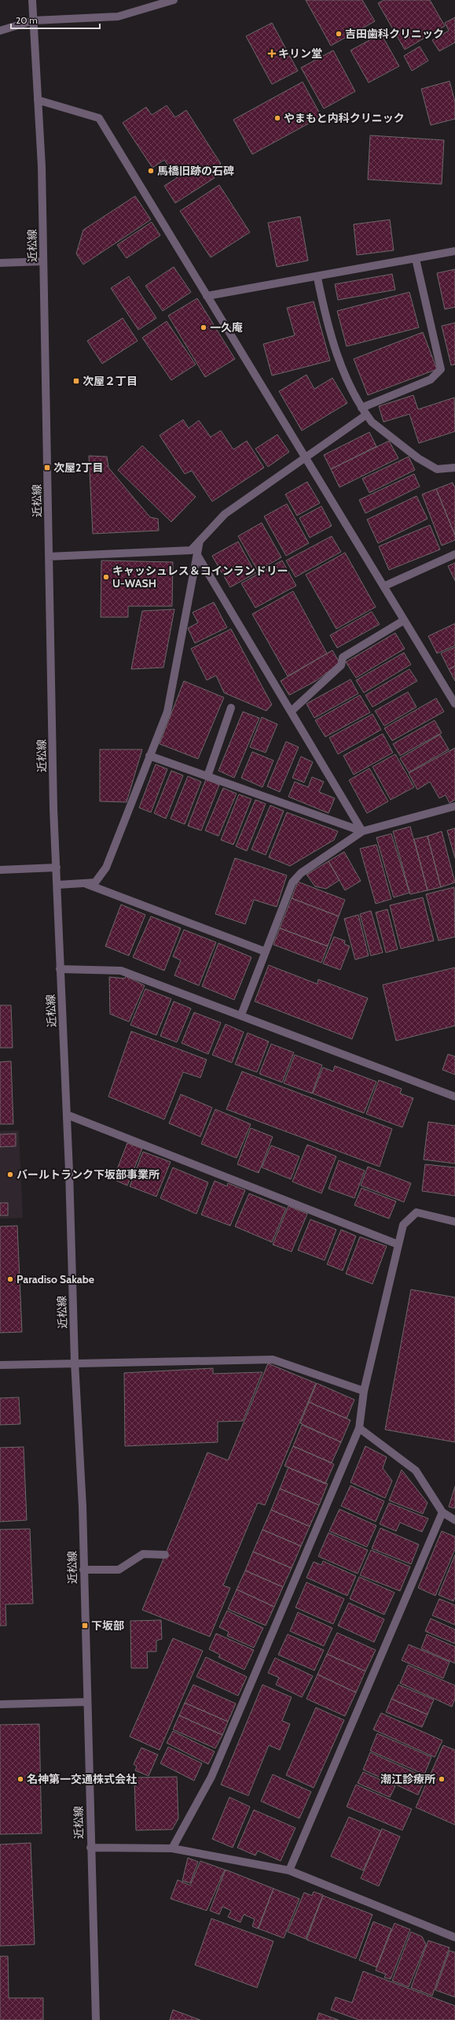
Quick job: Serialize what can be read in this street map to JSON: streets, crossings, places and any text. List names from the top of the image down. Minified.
{"streets":{"street":["近松線"]},"places":{"other":["吉田歯科クリニック","やまもと内科クリニック","馬橋旧跡の石碑","一久庵","キャッシュレス＆コインランドリー U-WASH","バールトランク下坂部事業所","Paradiso Sakabe","名神第一交通株式会社","潮江診療所"],"health":["キリン堂"],"transit":["次屋２丁目","次屋2丁目","下坂部"]},"scale_bar":"20 m"}
